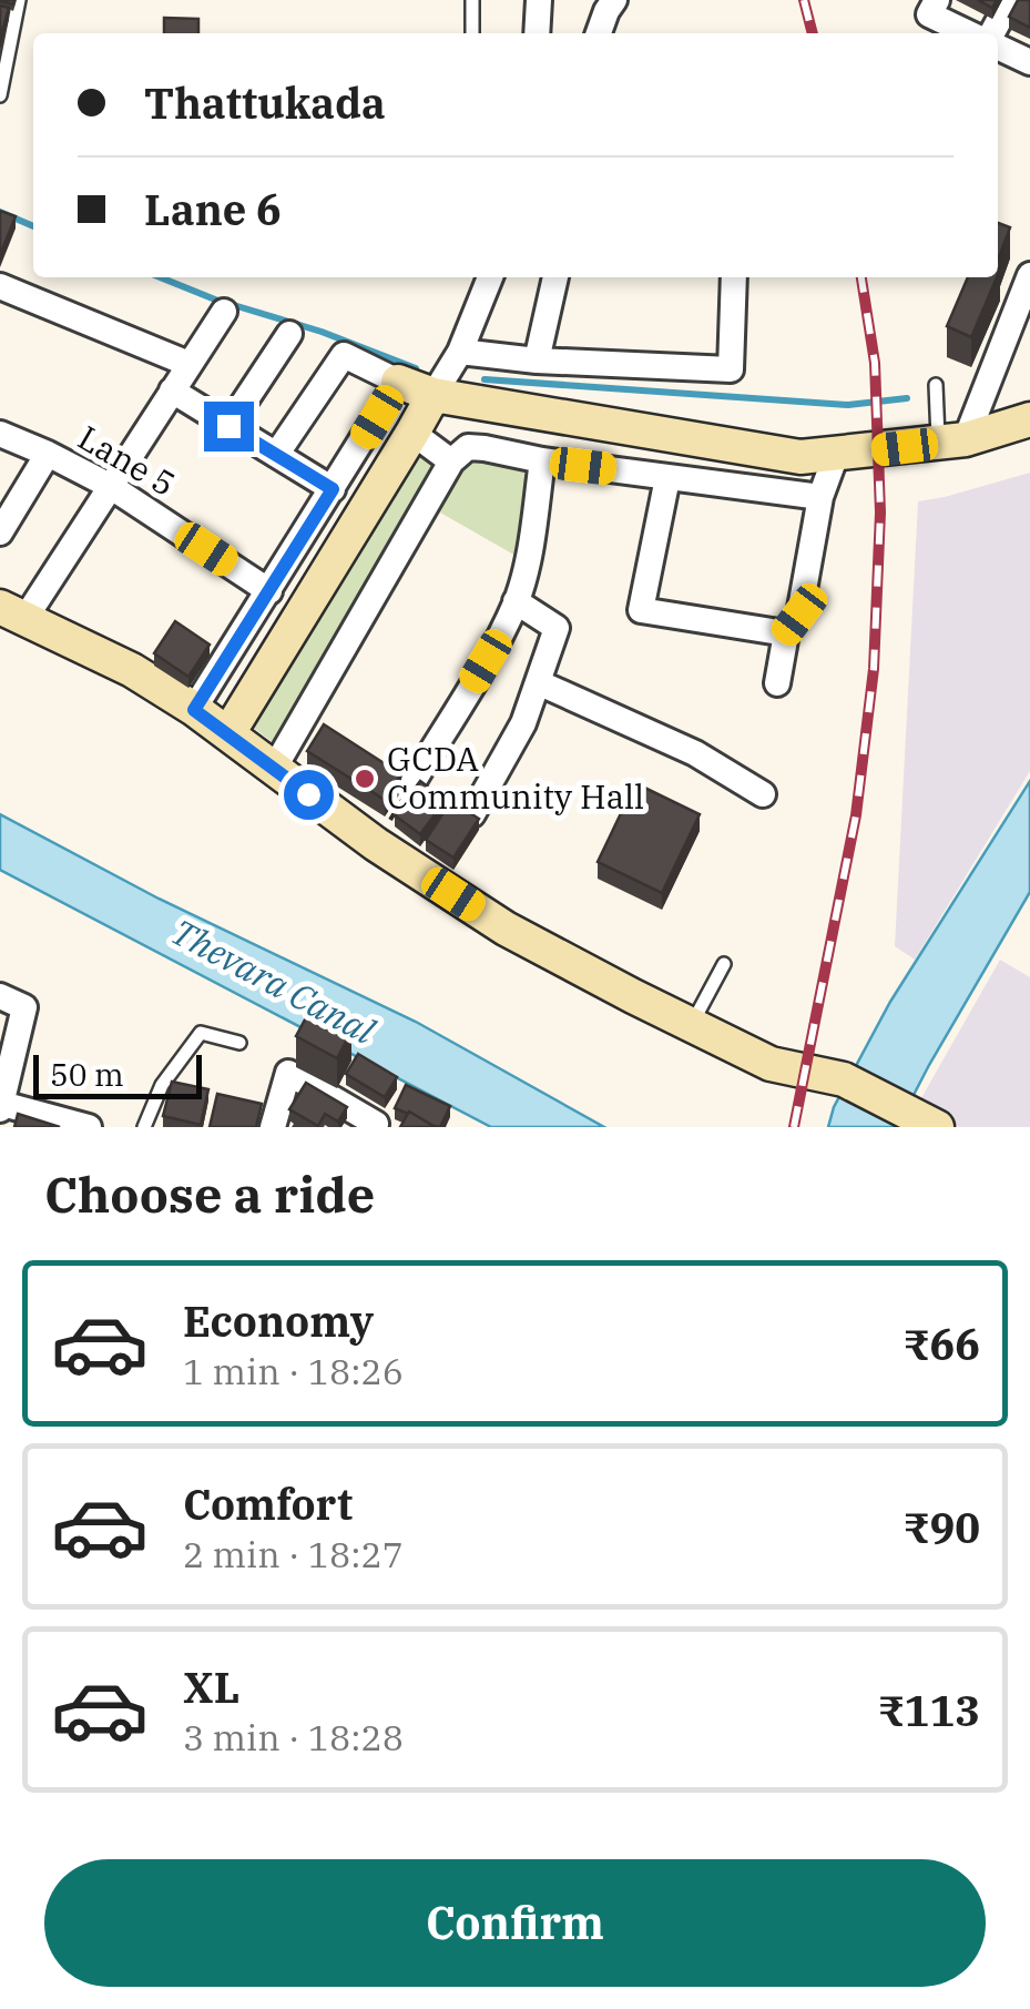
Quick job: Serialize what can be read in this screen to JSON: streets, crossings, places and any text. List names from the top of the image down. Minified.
{"streets":{"street":["Lane 5"]},"water":["Thevara Canal"],"places":["GCDA Community Hall"],"scale_bar":"50 m","page":{"banner":["Thattukada","Lane 6"],"scale":"50 m","heading":"Choose a ride","list":[{"name":"Economy","note":"1 min · 18:26","value":"₹66"},{"name":"Comfort","note":"2 min · 18:27","value":"₹90"},{"name":"XL","note":"3 min · 18:28","value":"₹113"}],"buttons":"Confirm"}}
